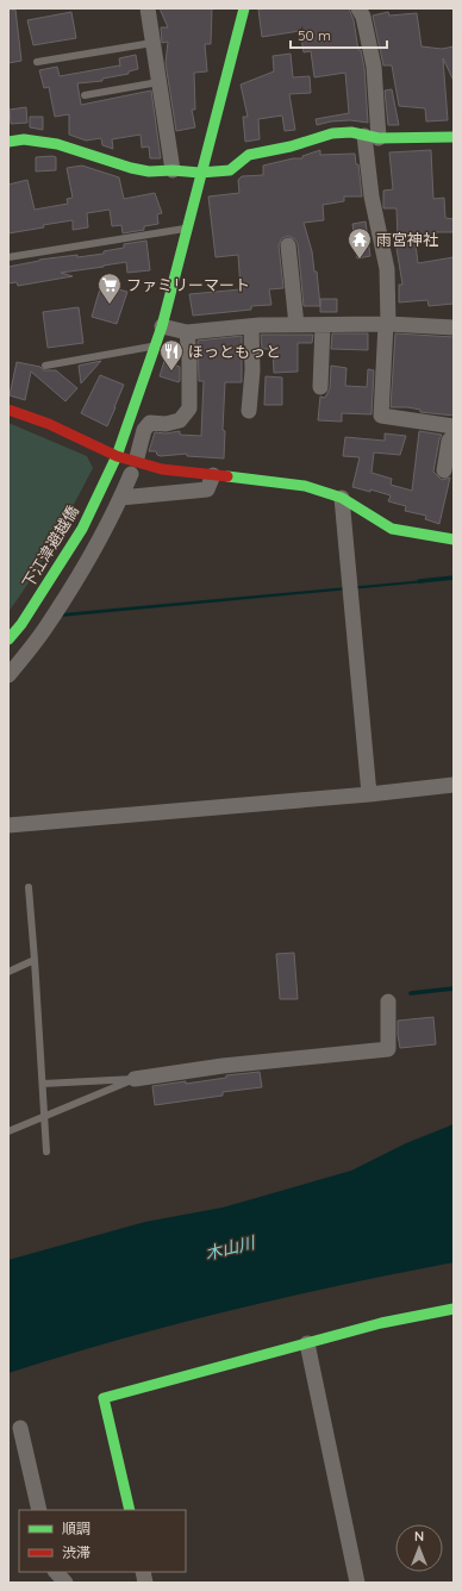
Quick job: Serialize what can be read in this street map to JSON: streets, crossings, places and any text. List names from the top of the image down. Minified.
{"streets":{"street":["下江津避越僑"]},"water":["木山川"],"places":{"temple":["雨宮神社"],"supermarket":["ファミリーマート"],"restaurant":["ほっともっと"]},"legend":["順調","渋滞"],"scale_bar":"50 m","north":"top"}
